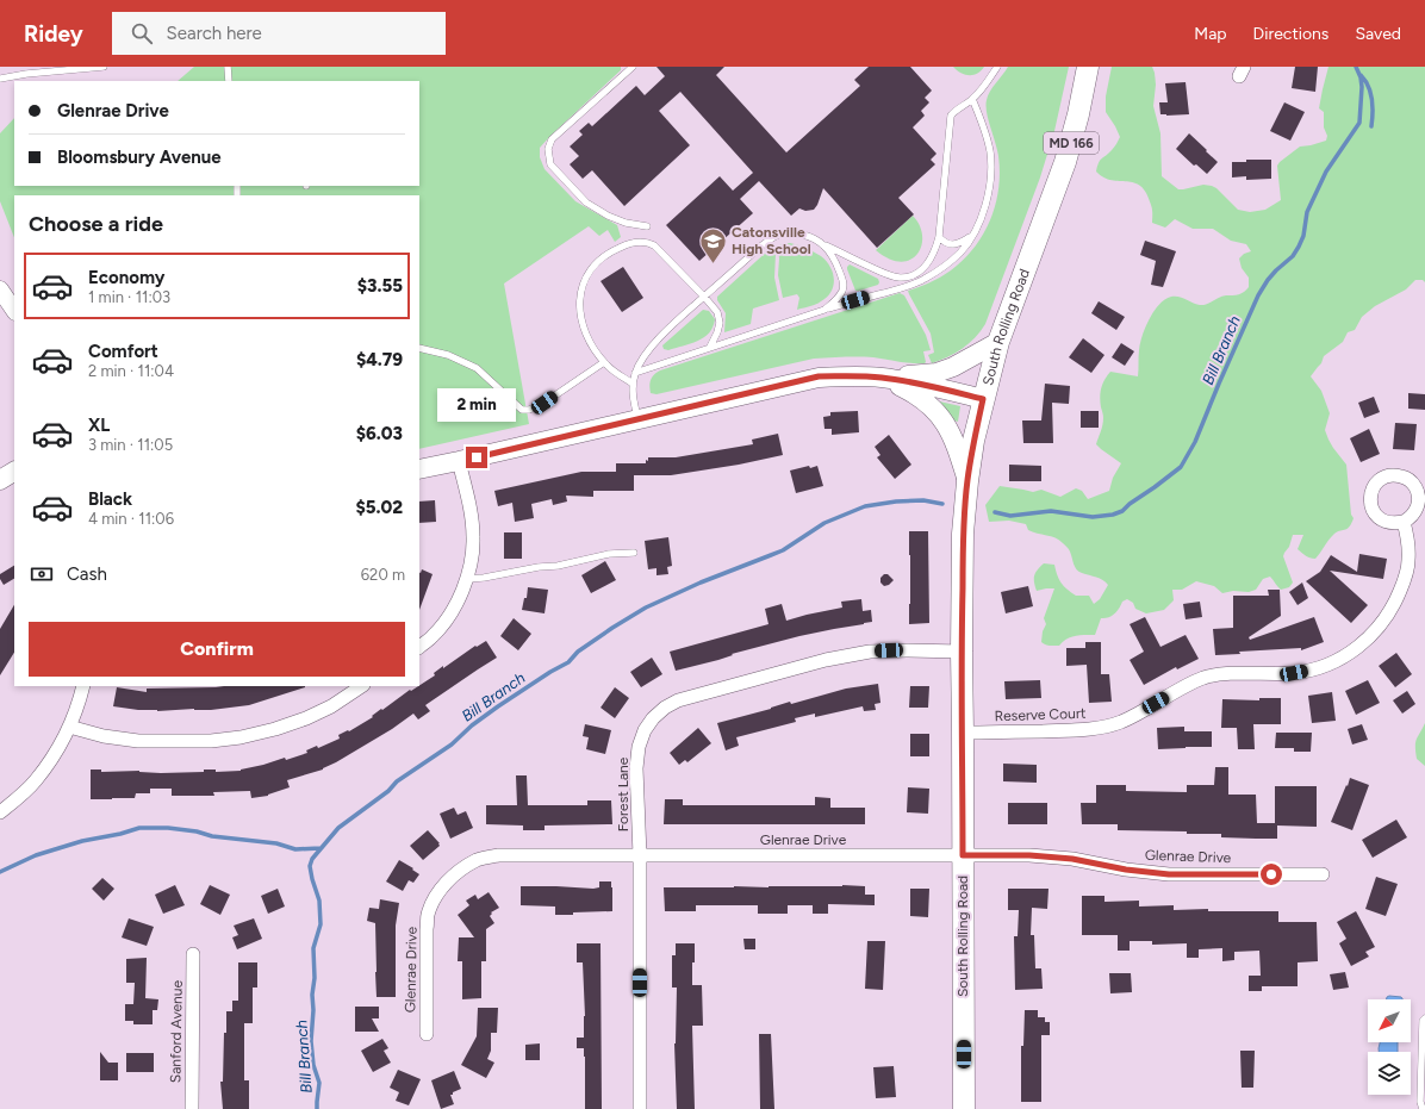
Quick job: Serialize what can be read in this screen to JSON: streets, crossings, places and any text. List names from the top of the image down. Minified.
{"streets":{"main road":["MD 166","South Rolling Road"],"street":["Reserve Court","Forest Lane","Glenrae Drive","Sanford Avenue"]},"crossings":[["South Rolling Road","Reserve Court"],["South Rolling Road","Forest Lane"],["South Rolling Road","Glenrae Drive"],["Forest Lane","Glenrae Drive"]],"water":["Bill Branch"],"places":{"school or university":["Catonsville High School"]},"north":"bottom left","page":{"header":"Ridey","search":"Search here","nav":["Map","Directions","Saved"],"banner":["Glenrae Drive","Bloomsbury Avenue"],"heading":"Choose a ride","list":[{"name":"Economy","note":"1 min · 11:03","value":"$3.55"},{"name":"Comfort","note":"2 min · 11:04","value":"$4.79"},{"name":"XL","note":"3 min · 11:05","value":"$6.03"},{"name":"Black","note":"4 min · 11:06","value":"$5.02"}],"bubble":"2 min","pay":["Cash","620 m"],"buttons":"Confirm"}}
